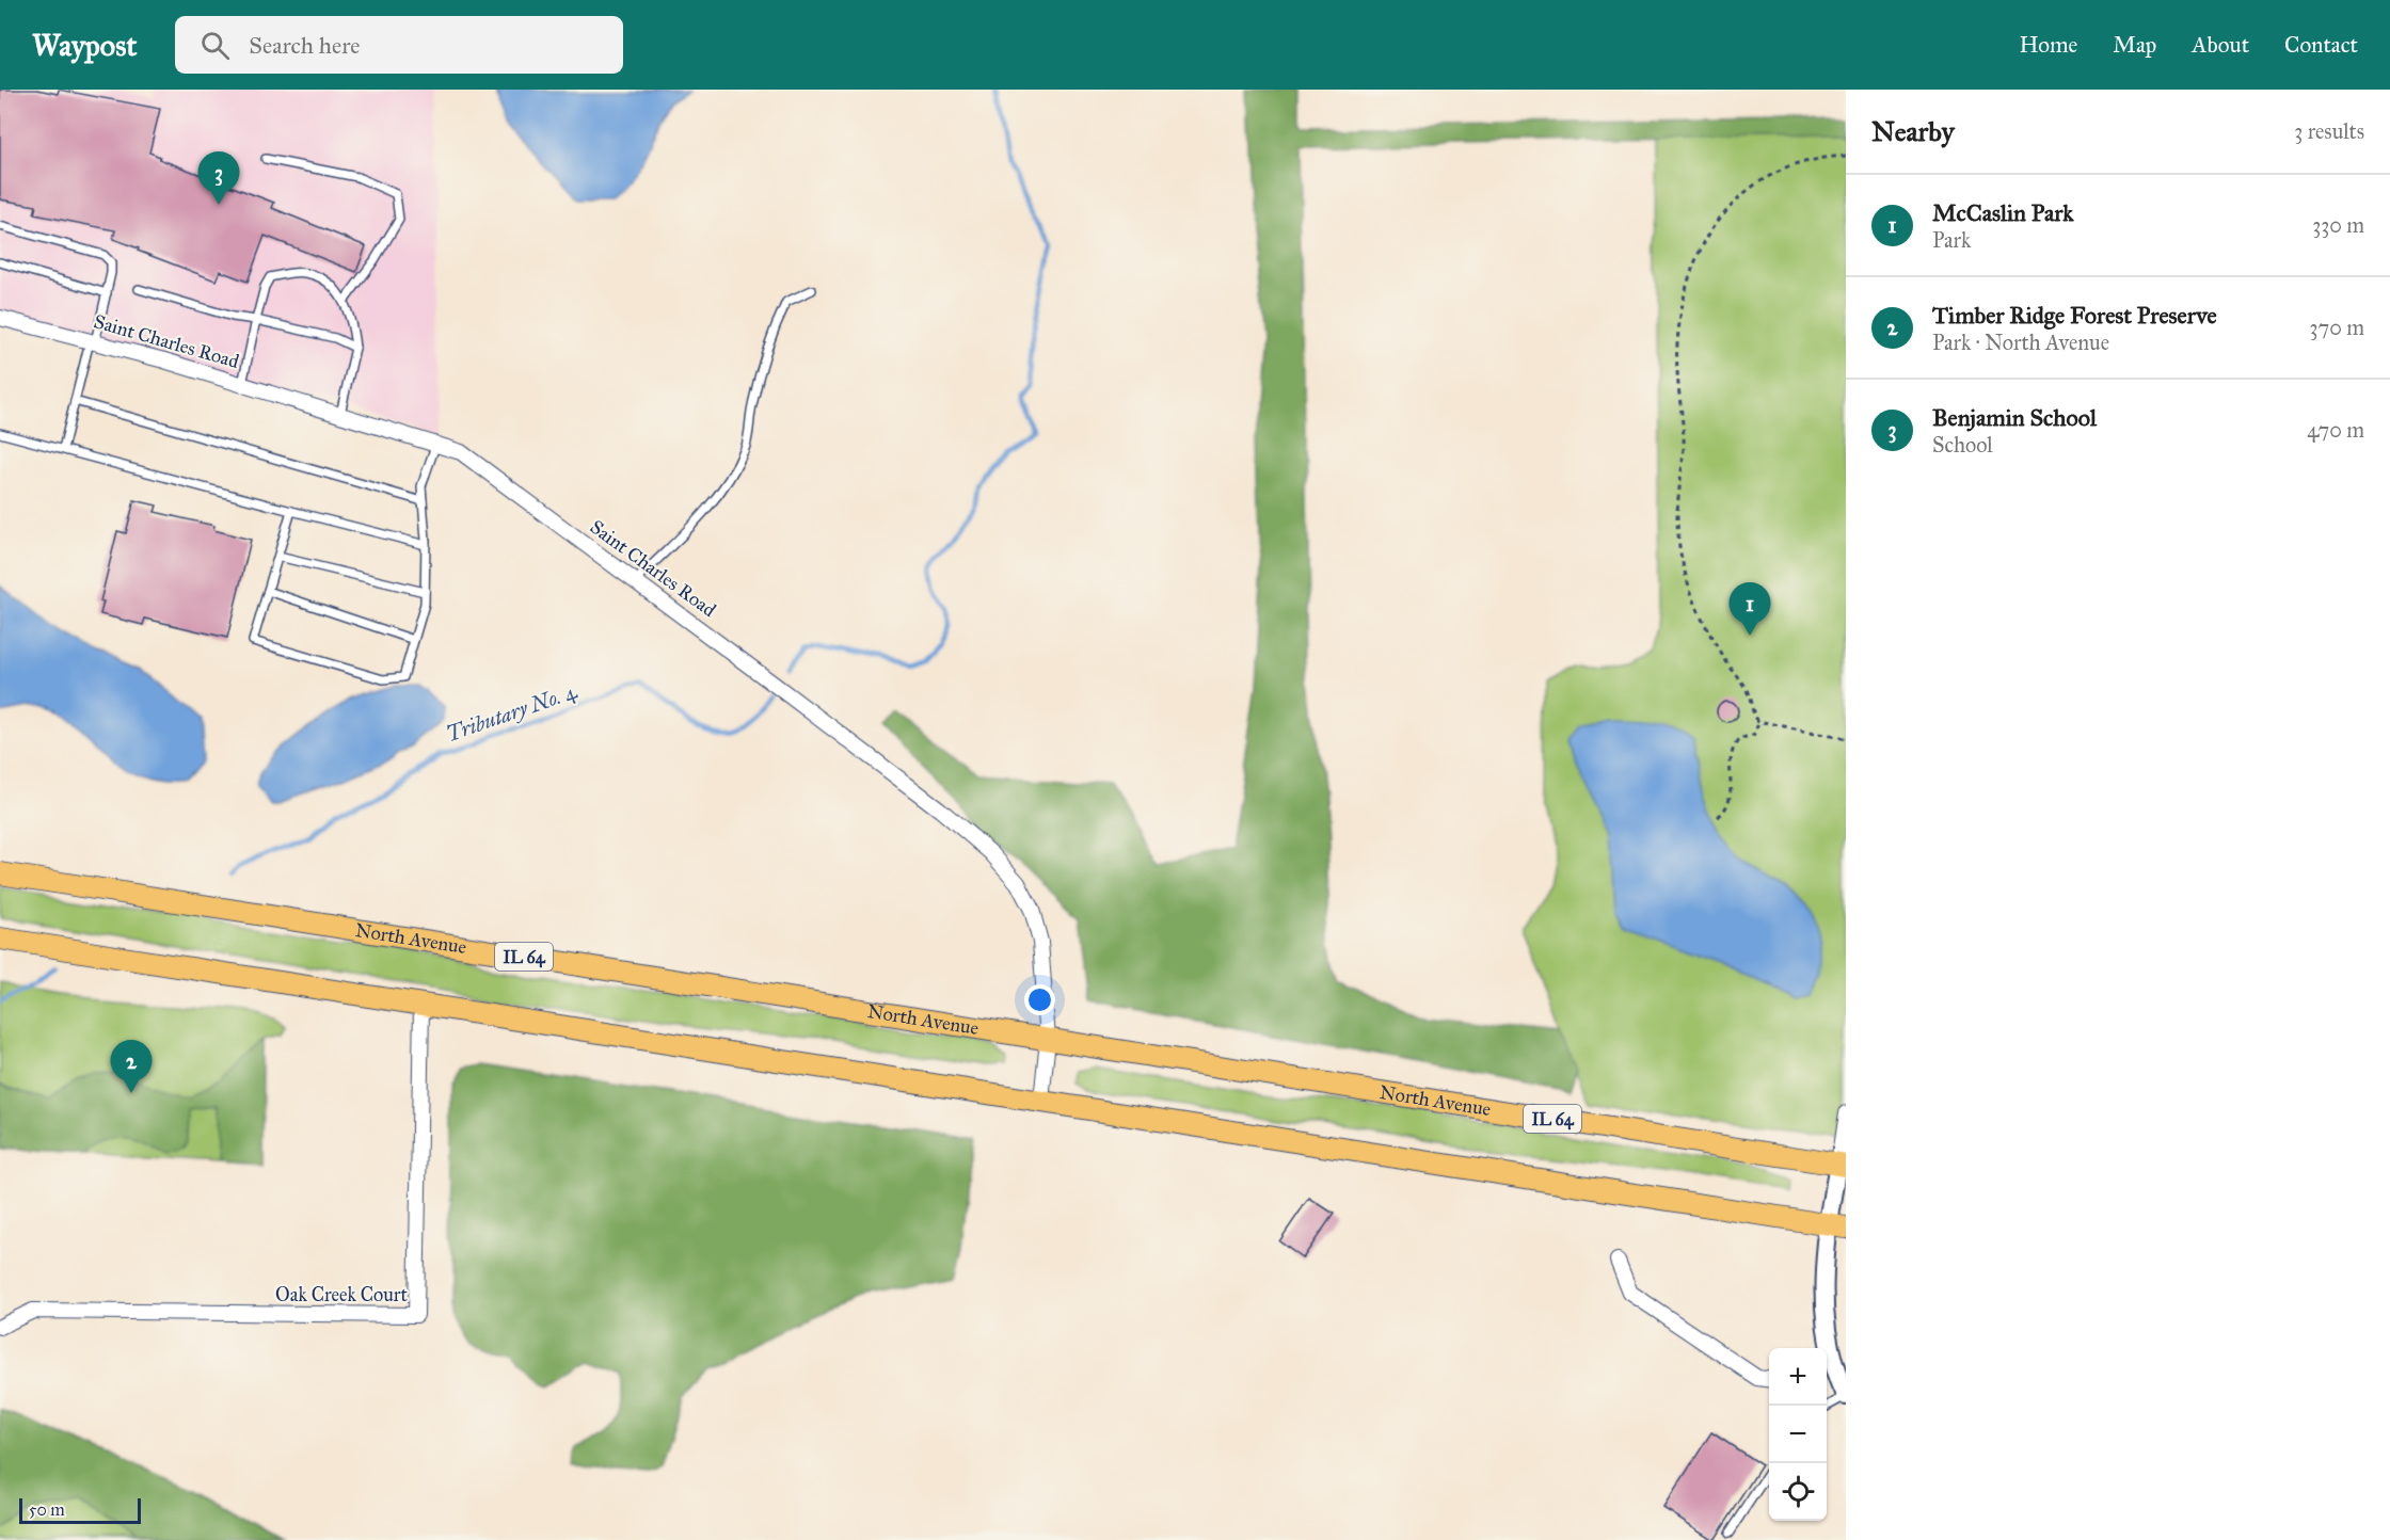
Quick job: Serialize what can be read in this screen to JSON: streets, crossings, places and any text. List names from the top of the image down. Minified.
{"streets":{"main road":["North Avenue","IL 64"],"street":["Saint Charles Road","Oak Creek Court"]},"crossings":[["Saint Charles Road","North Avenue"]],"water":["Tributary No. 4"],"scale_bar":"50 m","page":{"header":"Waypost","search":"Search here","nav":["Home","Map","About","Contact"],"heading":["Nearby","3 results"],"pins":["3","1","2"],"list":[{"mark":"1","name":"McCaslin Park","note":"Park","value":"330 m"},{"mark":"2","name":"Timber Ridge Forest Preserve","note":"Park · North Avenue","value":"370 m"},{"mark":"3","name":"Benjamin School","note":"School","value":"470 m"}],"map_buttons":["+","−"],"scale":"50 m"}}
